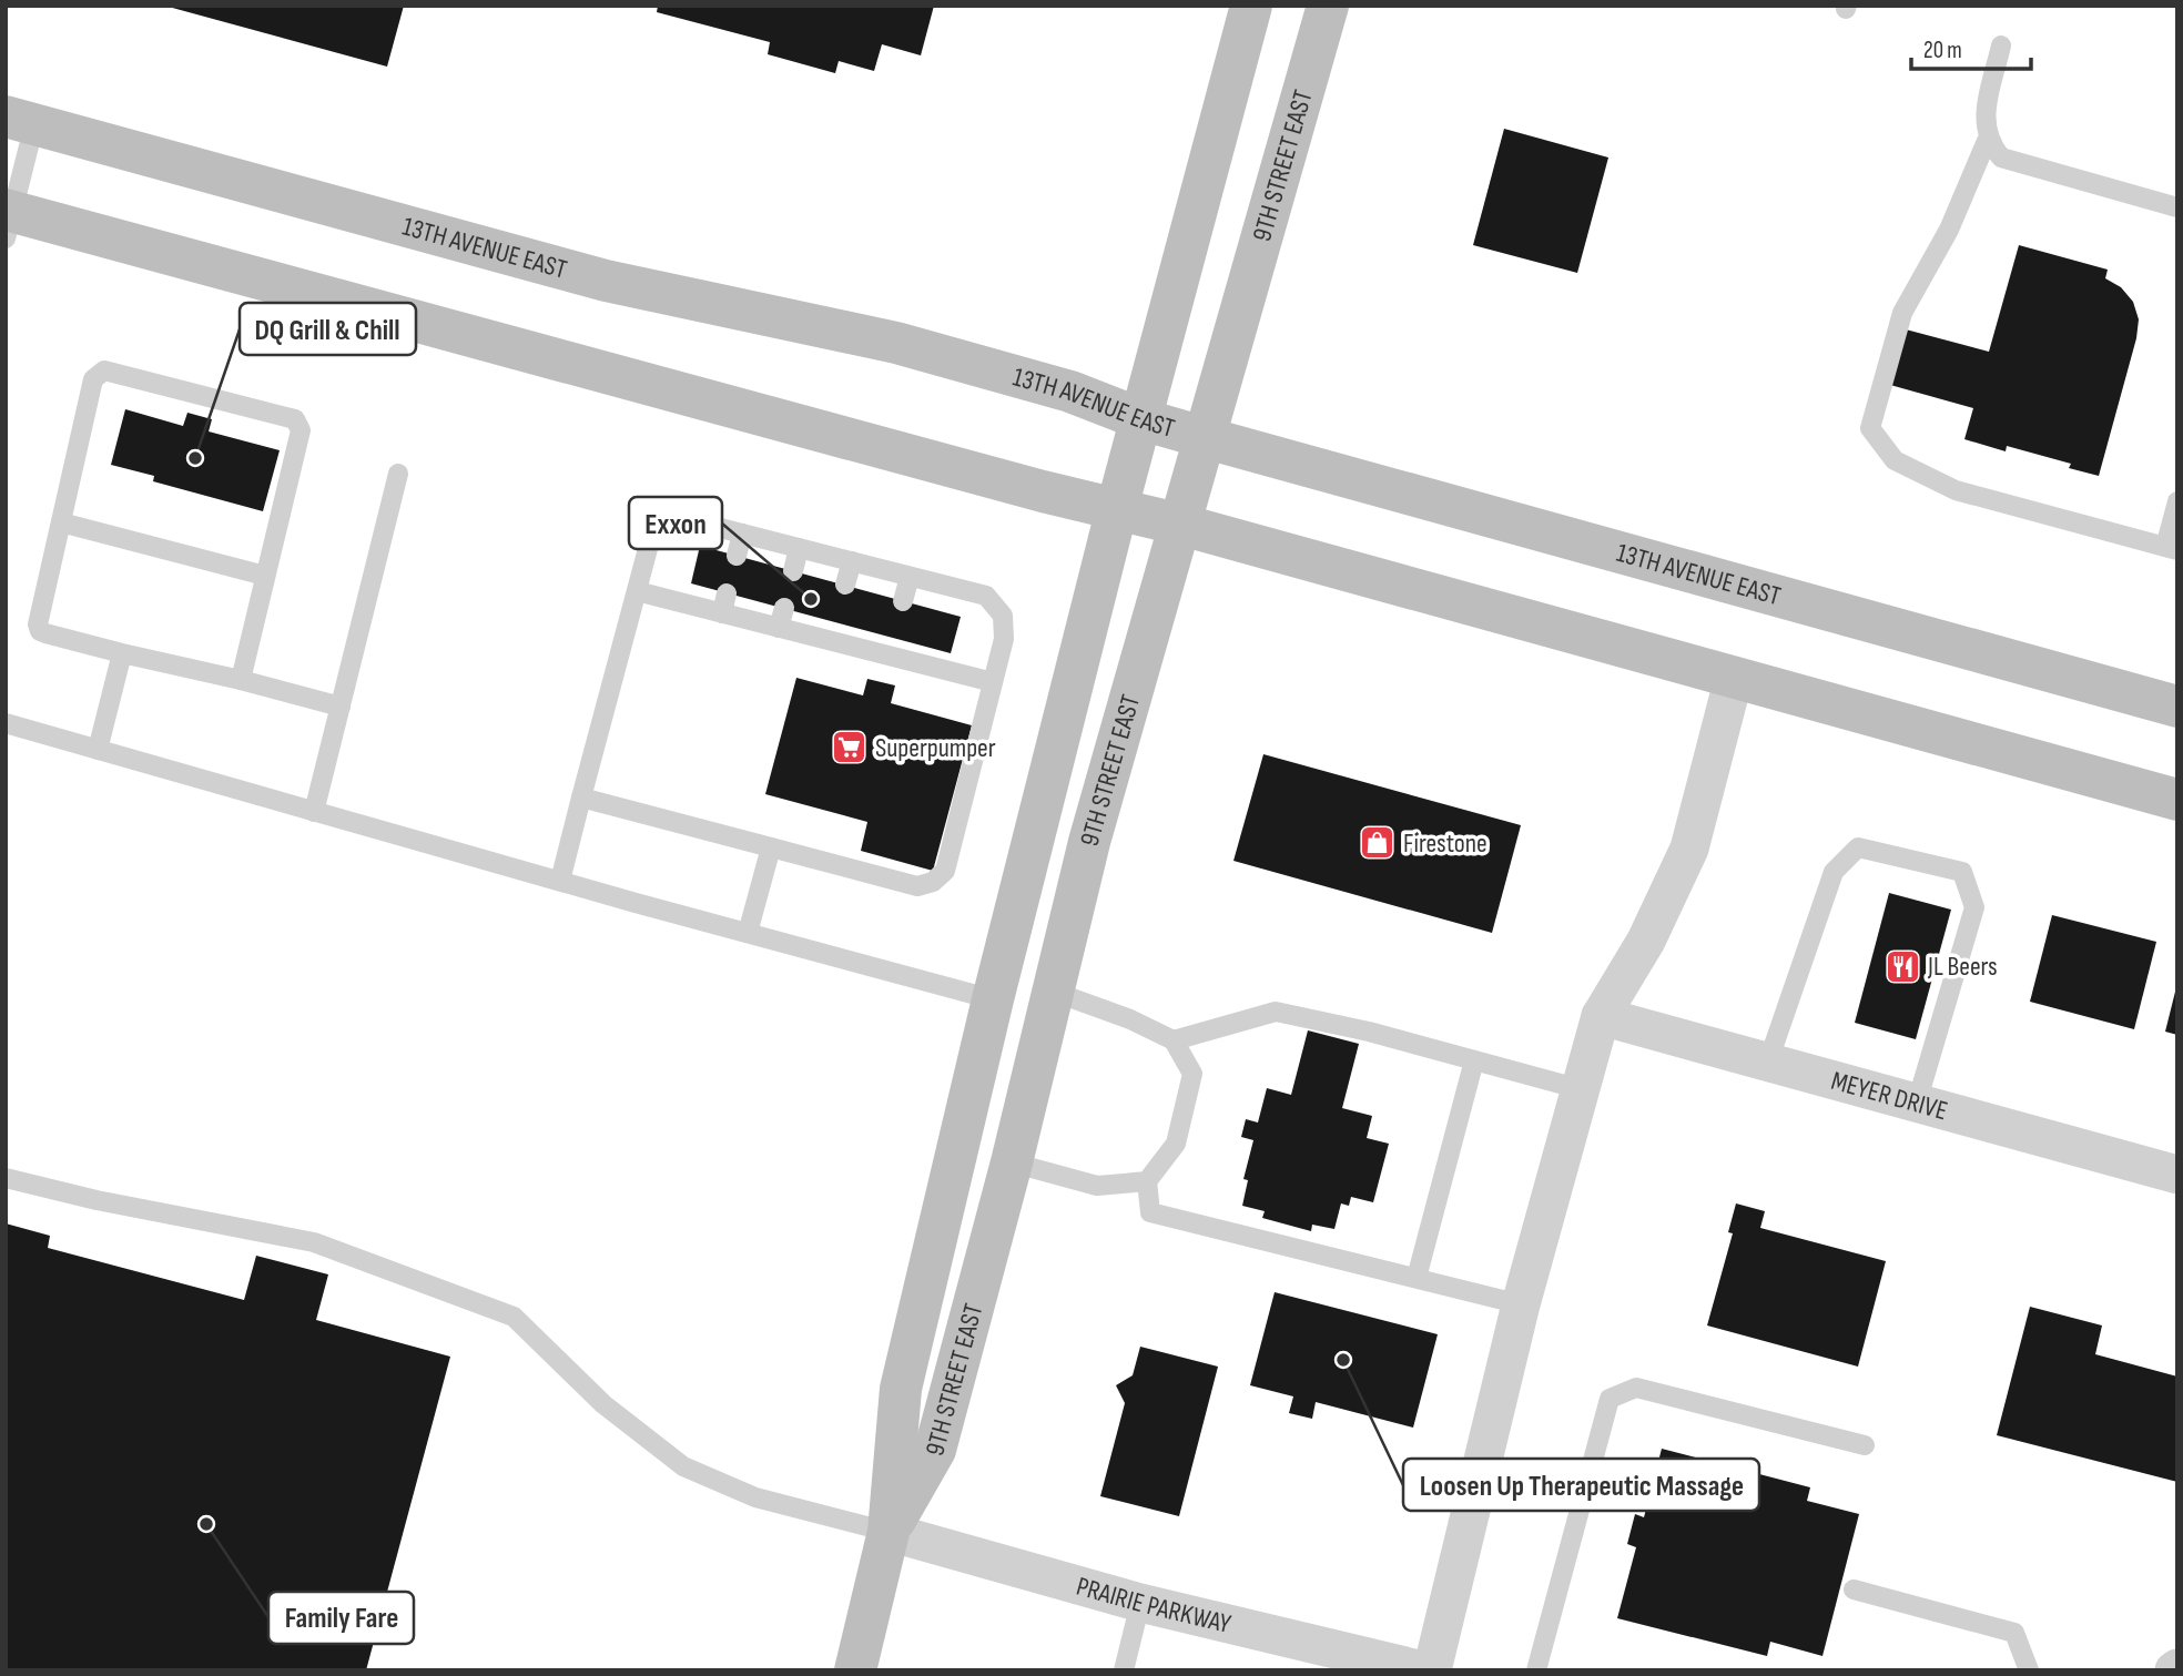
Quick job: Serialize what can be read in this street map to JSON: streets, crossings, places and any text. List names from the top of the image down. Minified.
{"streets":{"main road":["9TH STREET EAST","13TH AVENUE EAST"],"street":["MEYER DRIVE","PRAIRIE PARKWAY"]},"crossings":[["9TH STREET EAST","13TH AVENUE EAST"],["9TH STREET EAST","PRAIRIE PARKWAY"]],"places":{"other":["DQ Grill & Chill","Exxon","Loosen Up Therapeutic Massage","Family Fare"],"supermarket":["Superpumper"],"shop":["Firestone"],"restaurant":["JL Beers"]},"scale_bar":"20 m"}
